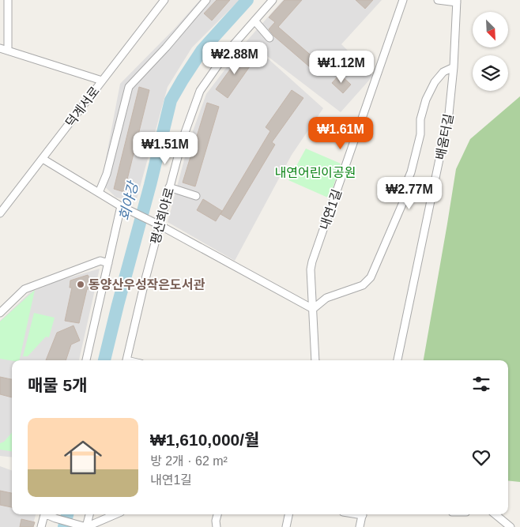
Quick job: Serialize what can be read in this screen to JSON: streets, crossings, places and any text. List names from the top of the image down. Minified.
{"streets":{"street":["덕계서로","배움터길","내연1길","평산회야로"]},"water":["회야강"],"parks":["내연어린이공원"],"places":["동양산우성작은도서관"],"north":"bottom right","page":{"price":["₩2.88M","₩1.12M","₩1.61M","₩1.51M","₩2.77M"],"heading":"매물 5개","list":[{"name":"₩1,610,000/월","note":"방 2개 · 62 m² · 내연1길"}]}}
